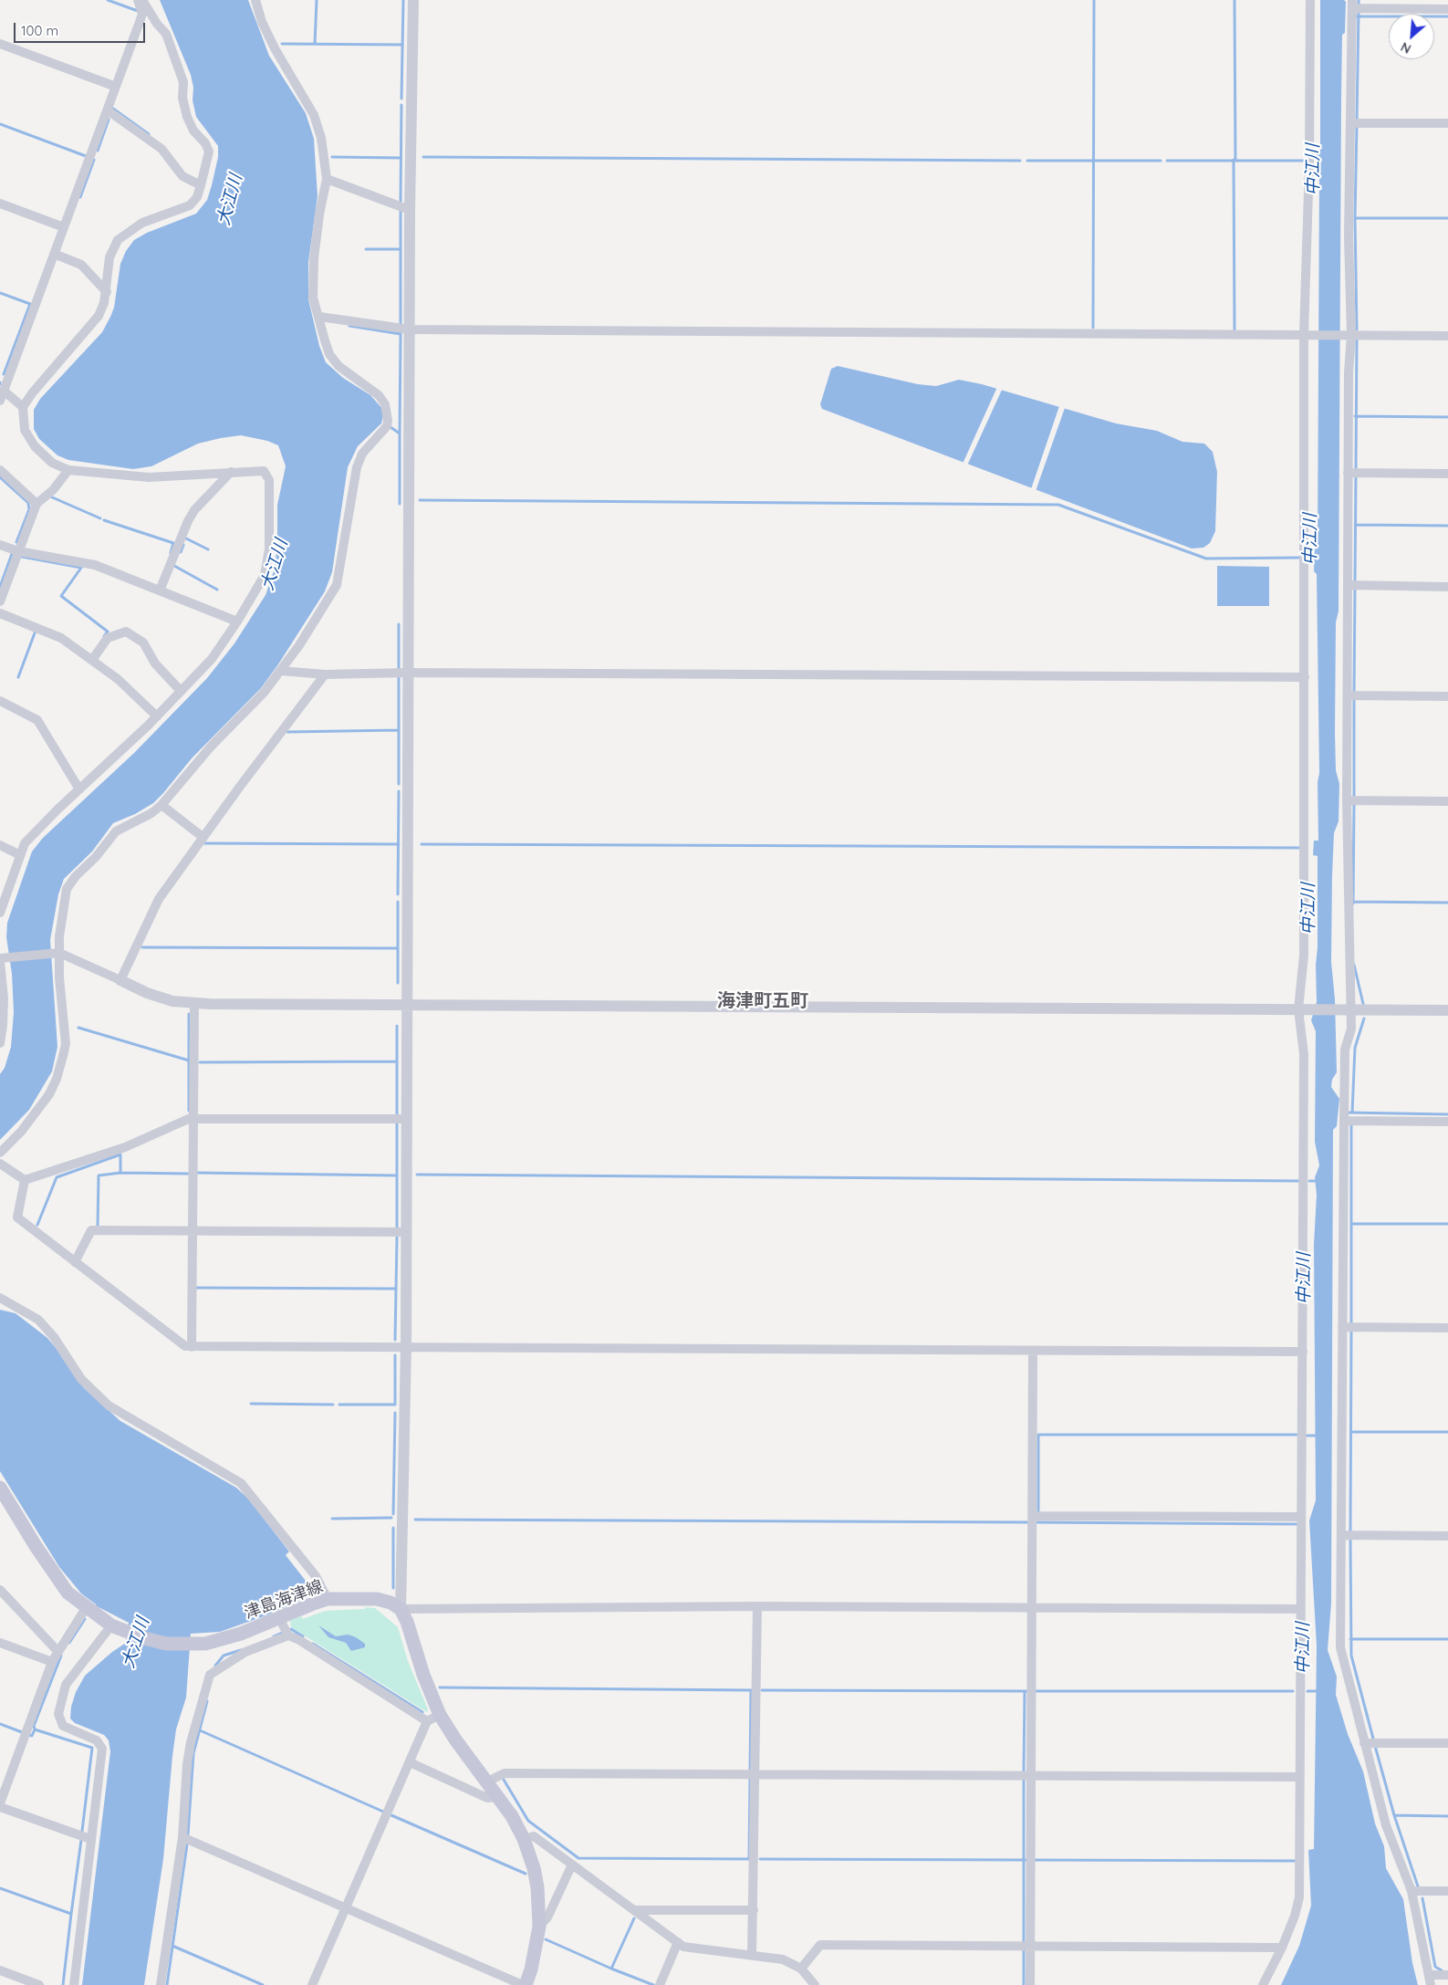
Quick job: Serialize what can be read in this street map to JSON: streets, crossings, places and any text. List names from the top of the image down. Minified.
{"streets":{"main road":["津島海津線"]},"districts":["海津町五町"],"water":["中江川","大江川"],"scale_bar":"100 m","north":"bottom left"}
